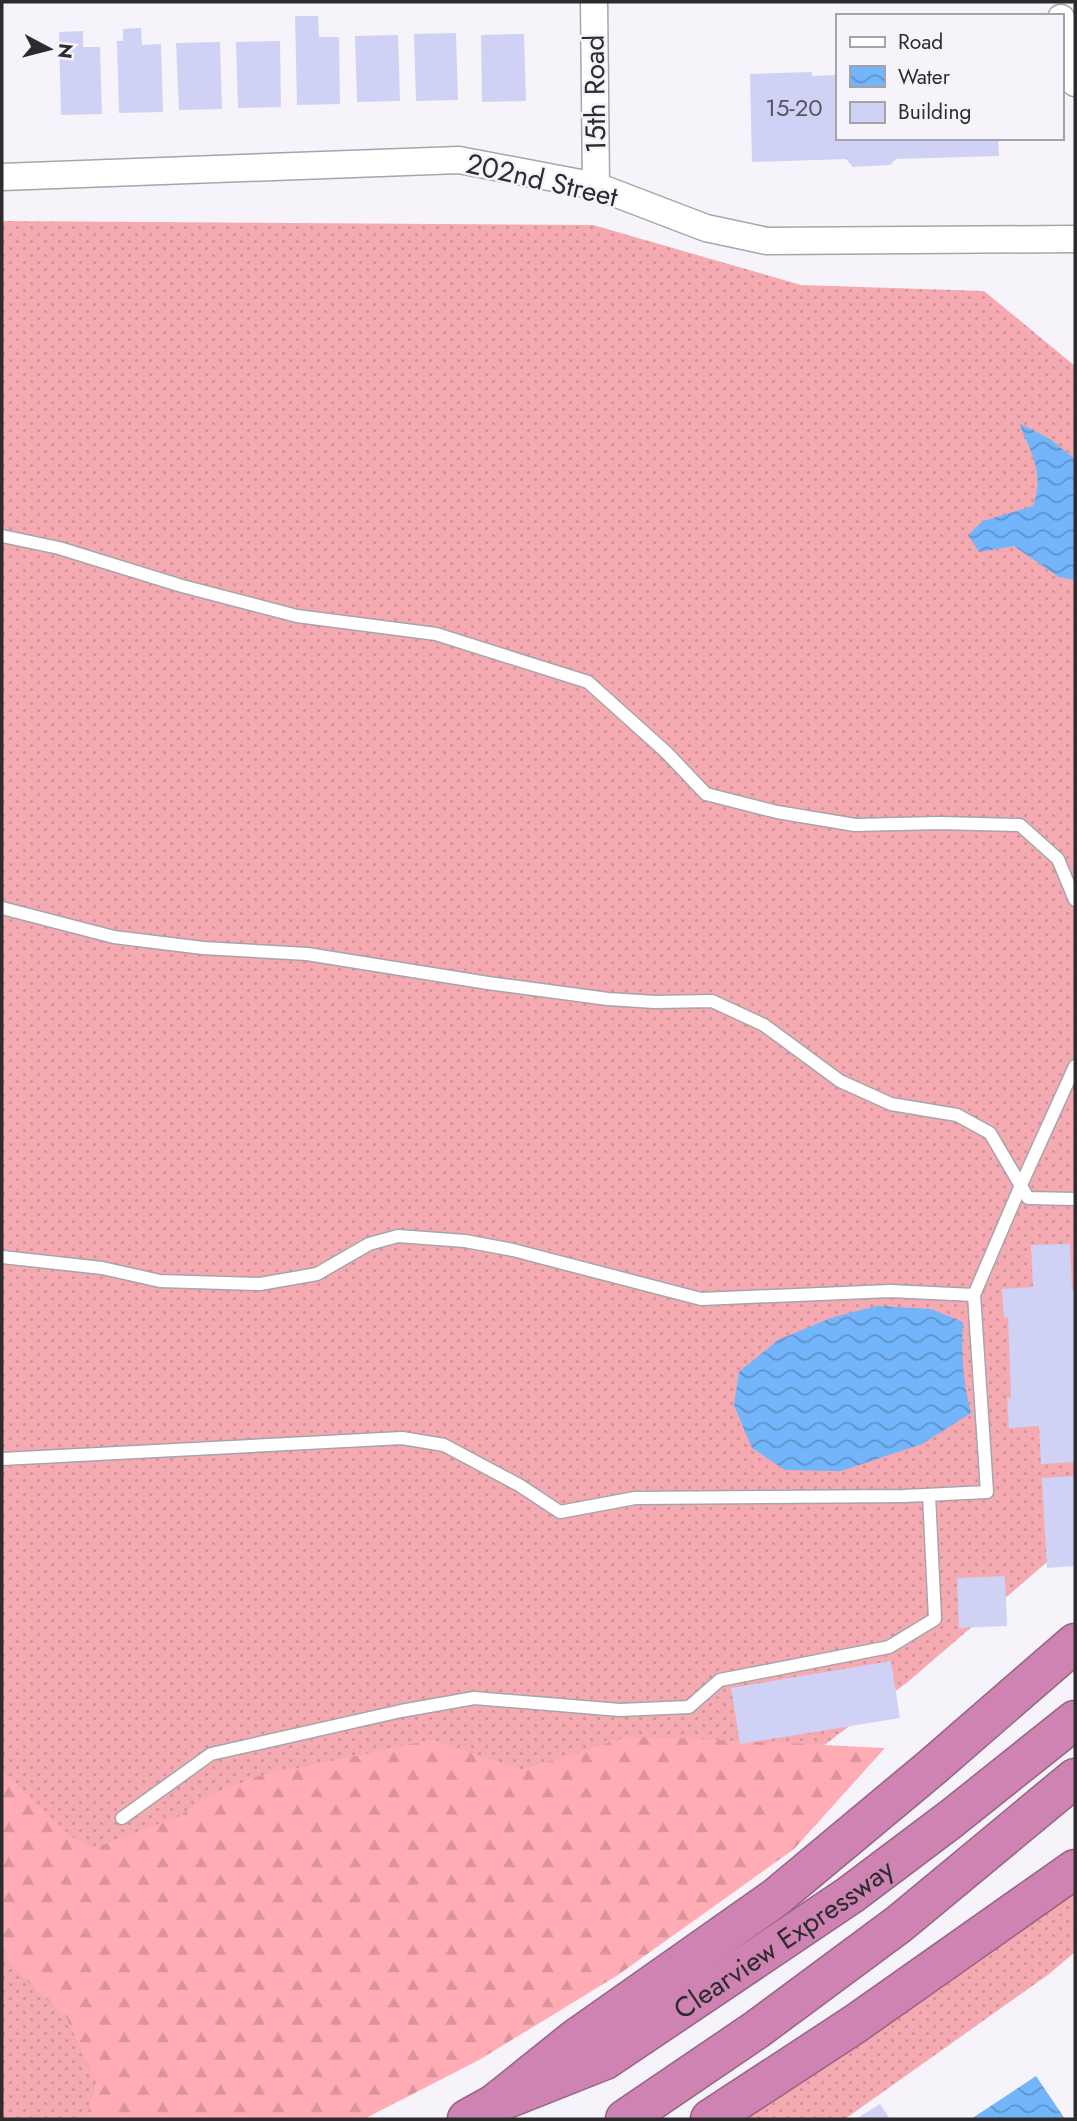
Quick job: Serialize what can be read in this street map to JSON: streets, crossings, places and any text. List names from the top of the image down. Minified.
{"streets":{"highway":["Clearview Expressway"],"street":["15th Road","202nd Street"]},"crossings":[["15th Road","202nd Street"]],"house_numbers":["15-20"],"legend":["Road","Water","Building"],"north":"right"}
